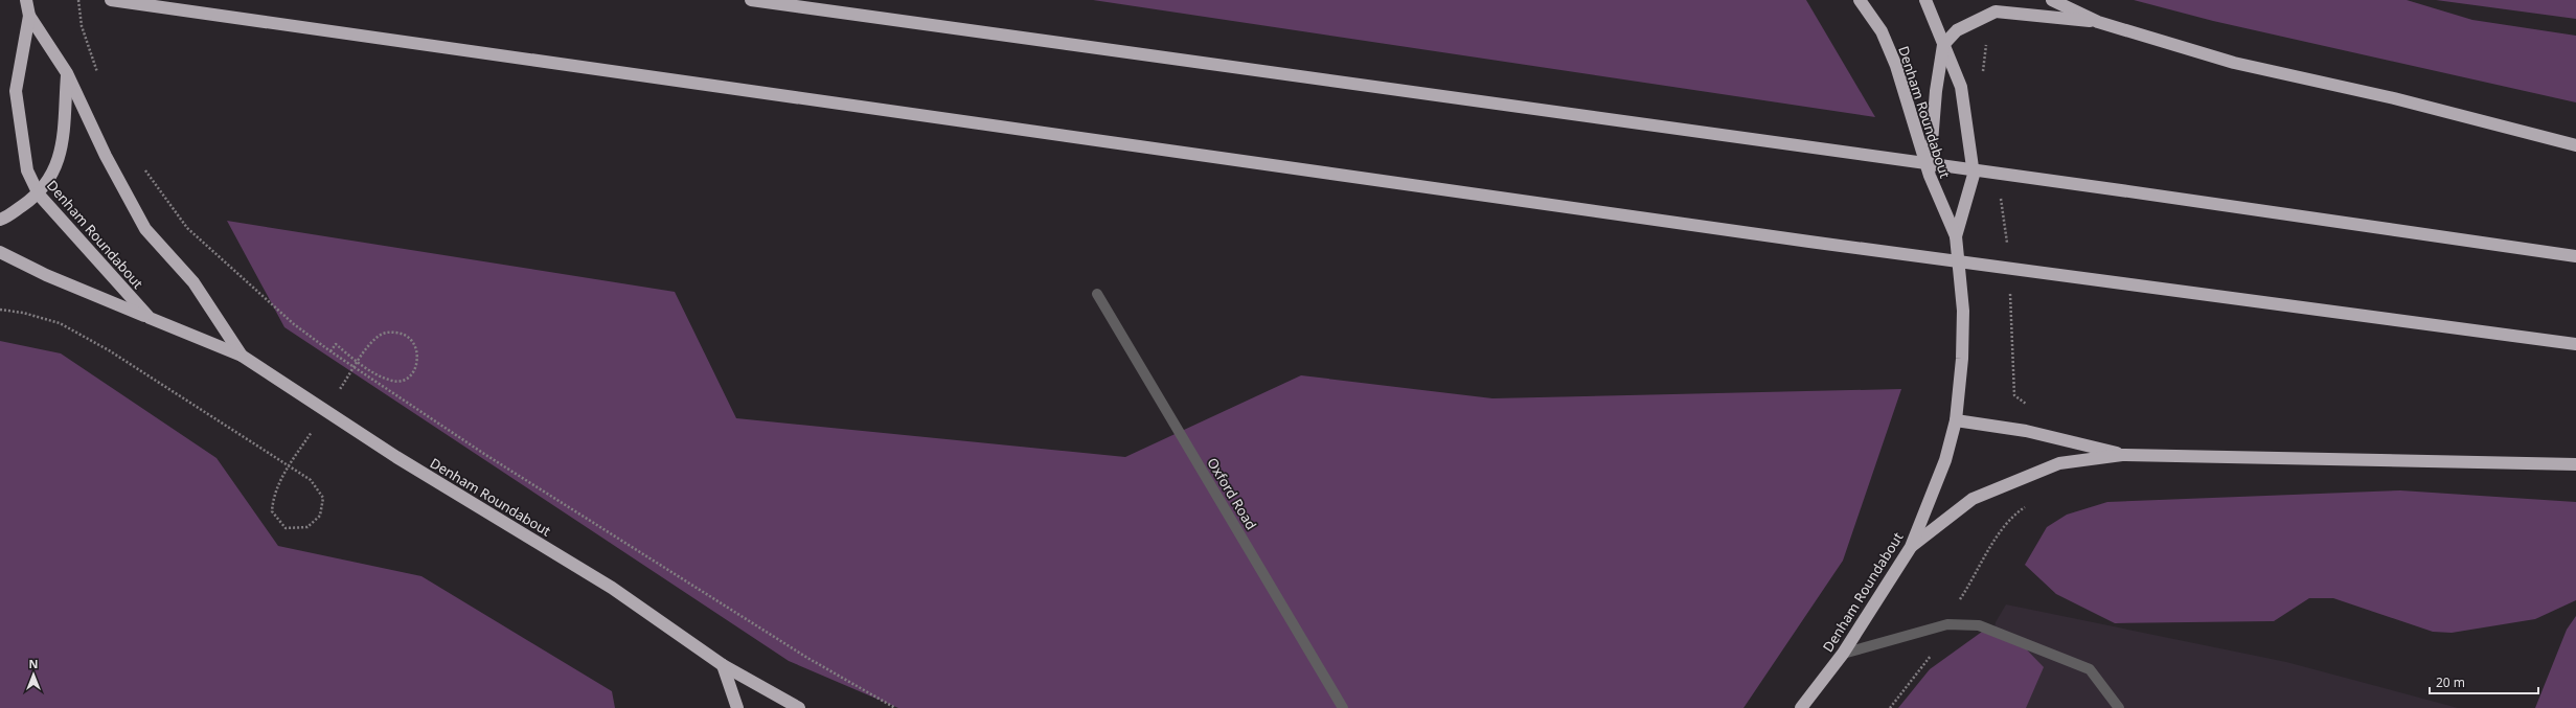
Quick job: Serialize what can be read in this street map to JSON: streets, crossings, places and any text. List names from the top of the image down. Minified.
{"streets":{"highway":["Denham Roundabout"],"lane":["Oxford Road"]},"scale_bar":"20 m","north":"top"}
